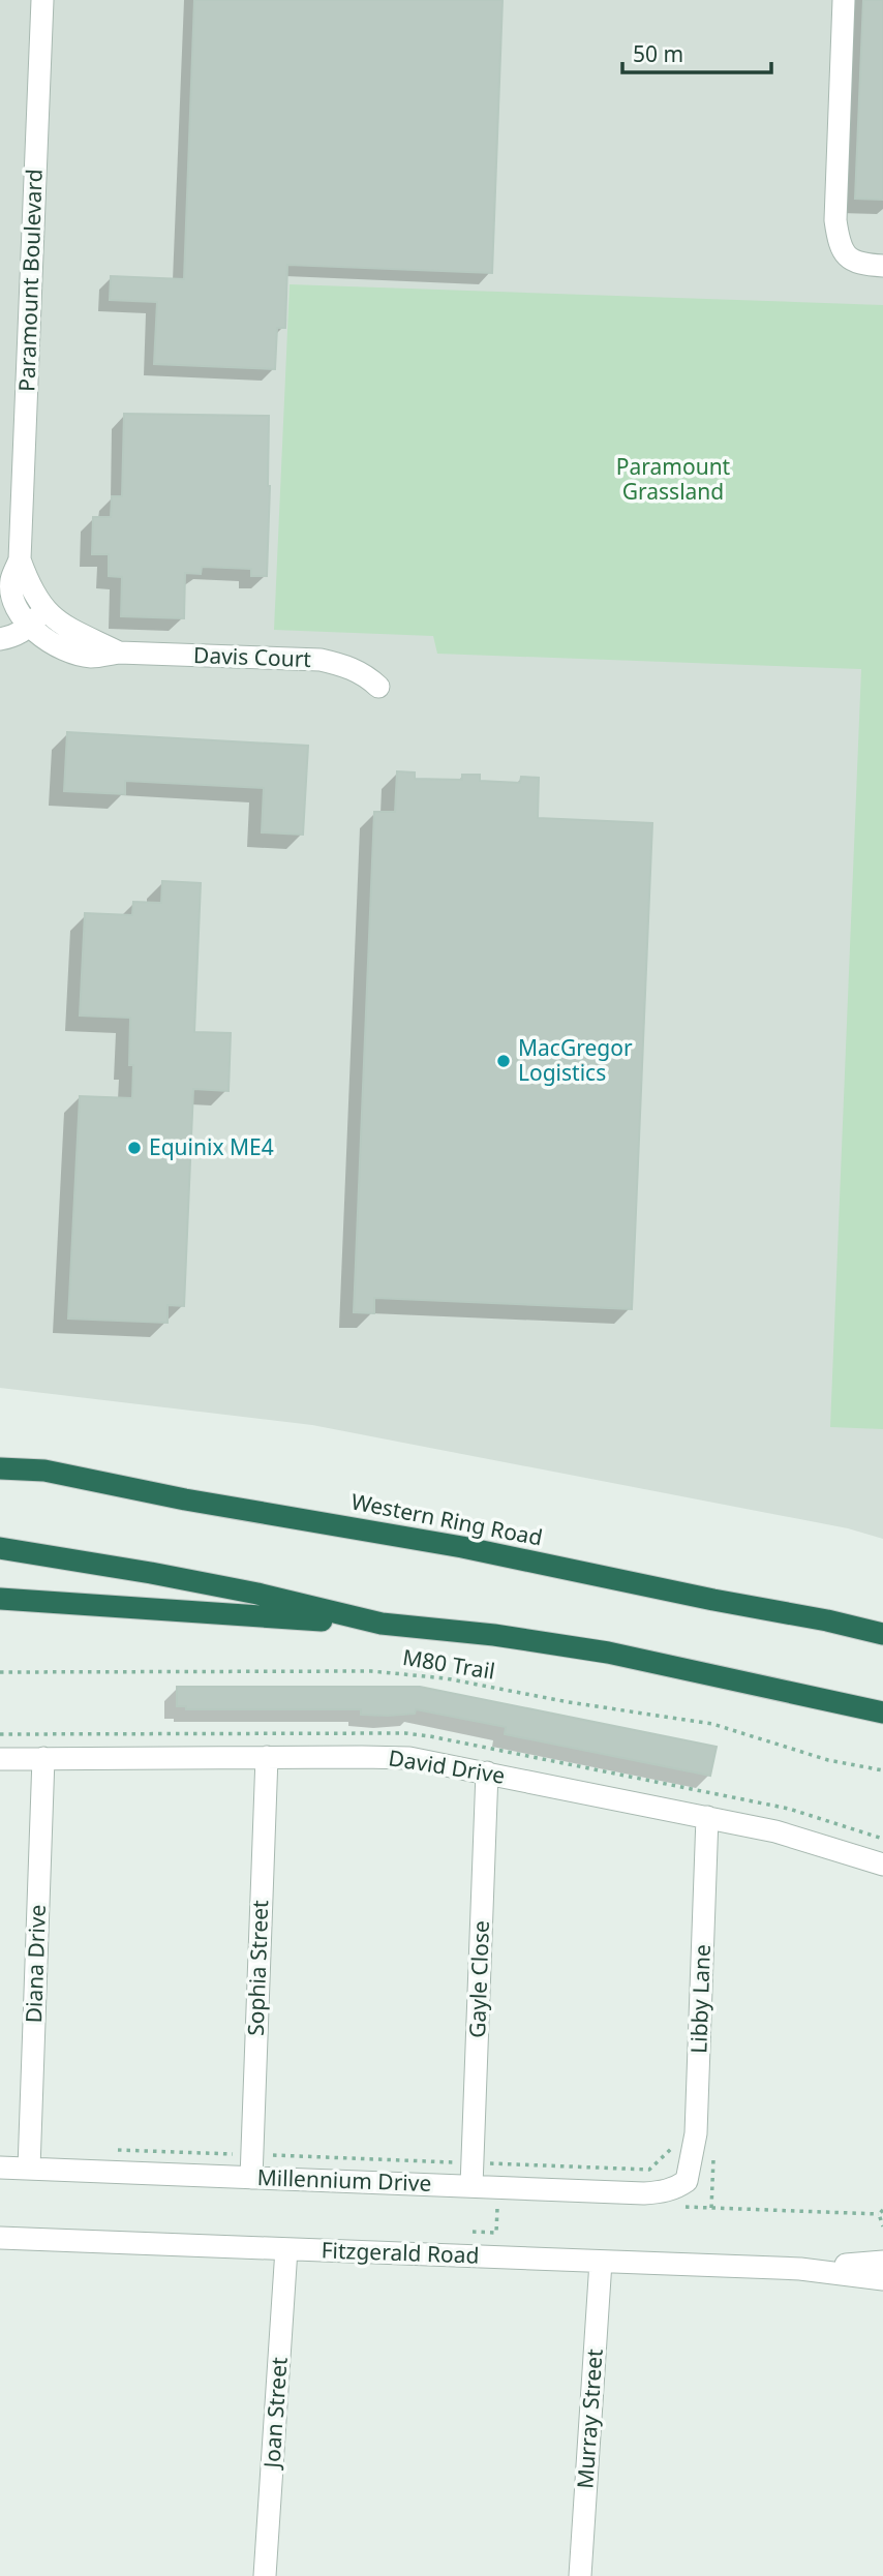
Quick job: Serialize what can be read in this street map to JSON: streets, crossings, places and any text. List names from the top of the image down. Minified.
{"streets":{"highway":["Western Ring Road"],"street":["Paramount Boulevard","Davis Court","David Drive","Diana Drive","Sophia Street","Gayle Close","Libby Lane","Millennium Drive","Fitzgerald Road","Joan Street","Murray Street"],"path":["M80 Trail"]},"crossings":[["Paramount Boulevard","Davis Court"],["David Drive","Diana Drive"],["David Drive","Sophia Street"],["David Drive","Gayle Close"],["David Drive","Libby Lane"],["Diana Drive","Millennium Drive"],["Sophia Street","Millennium Drive"],["Gayle Close","Millennium Drive"],["Libby Lane","Millennium Drive"],["Fitzgerald Road","Joan Street"],["Fitzgerald Road","Murray Street"]],"parks":["Paramount Grassland"],"places":["MacGregor Logistics","Equinix ME4"],"scale_bar":"50 m"}
